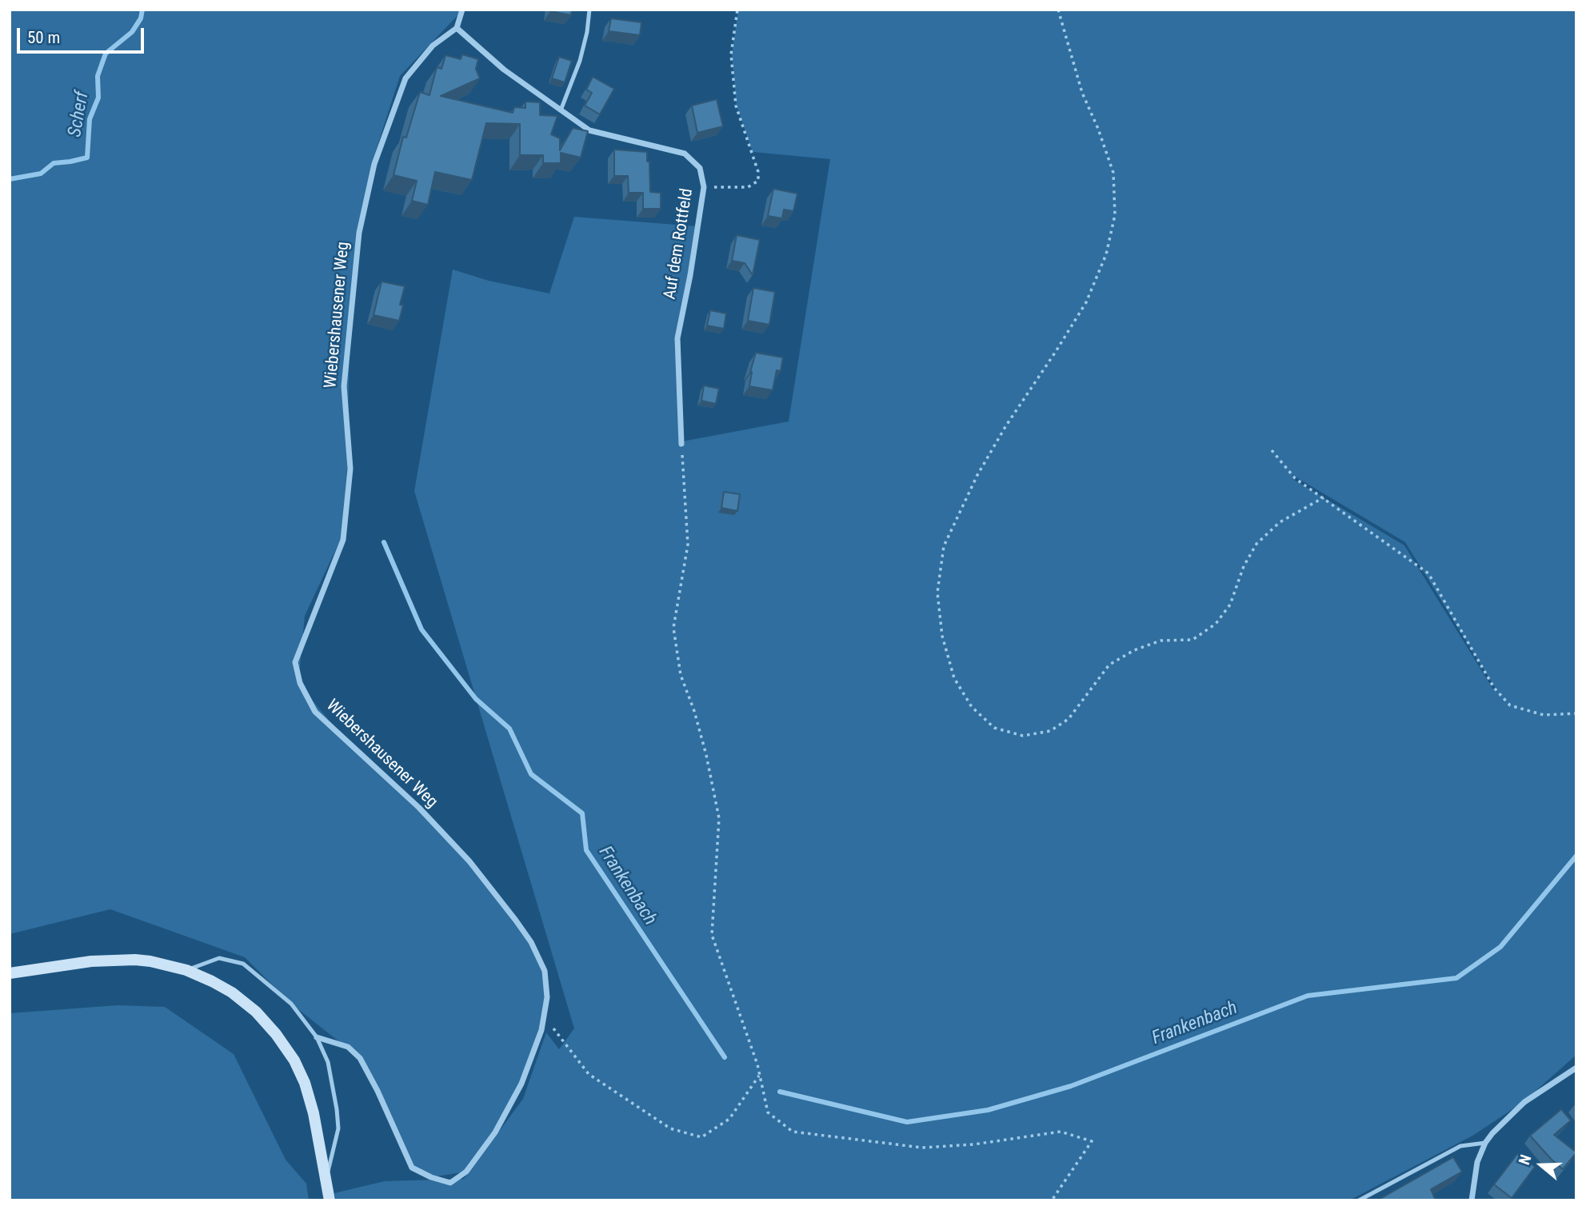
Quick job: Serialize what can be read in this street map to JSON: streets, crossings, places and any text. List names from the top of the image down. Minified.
{"streets":{"street":["Auf dem Rottfeld","Wiebershausener Weg"]},"crossings":[["Auf dem Rottfeld","Wiebershausener Weg"]],"water":["Scherf","Frankenbach"],"scale_bar":"50 m","north":"left"}
